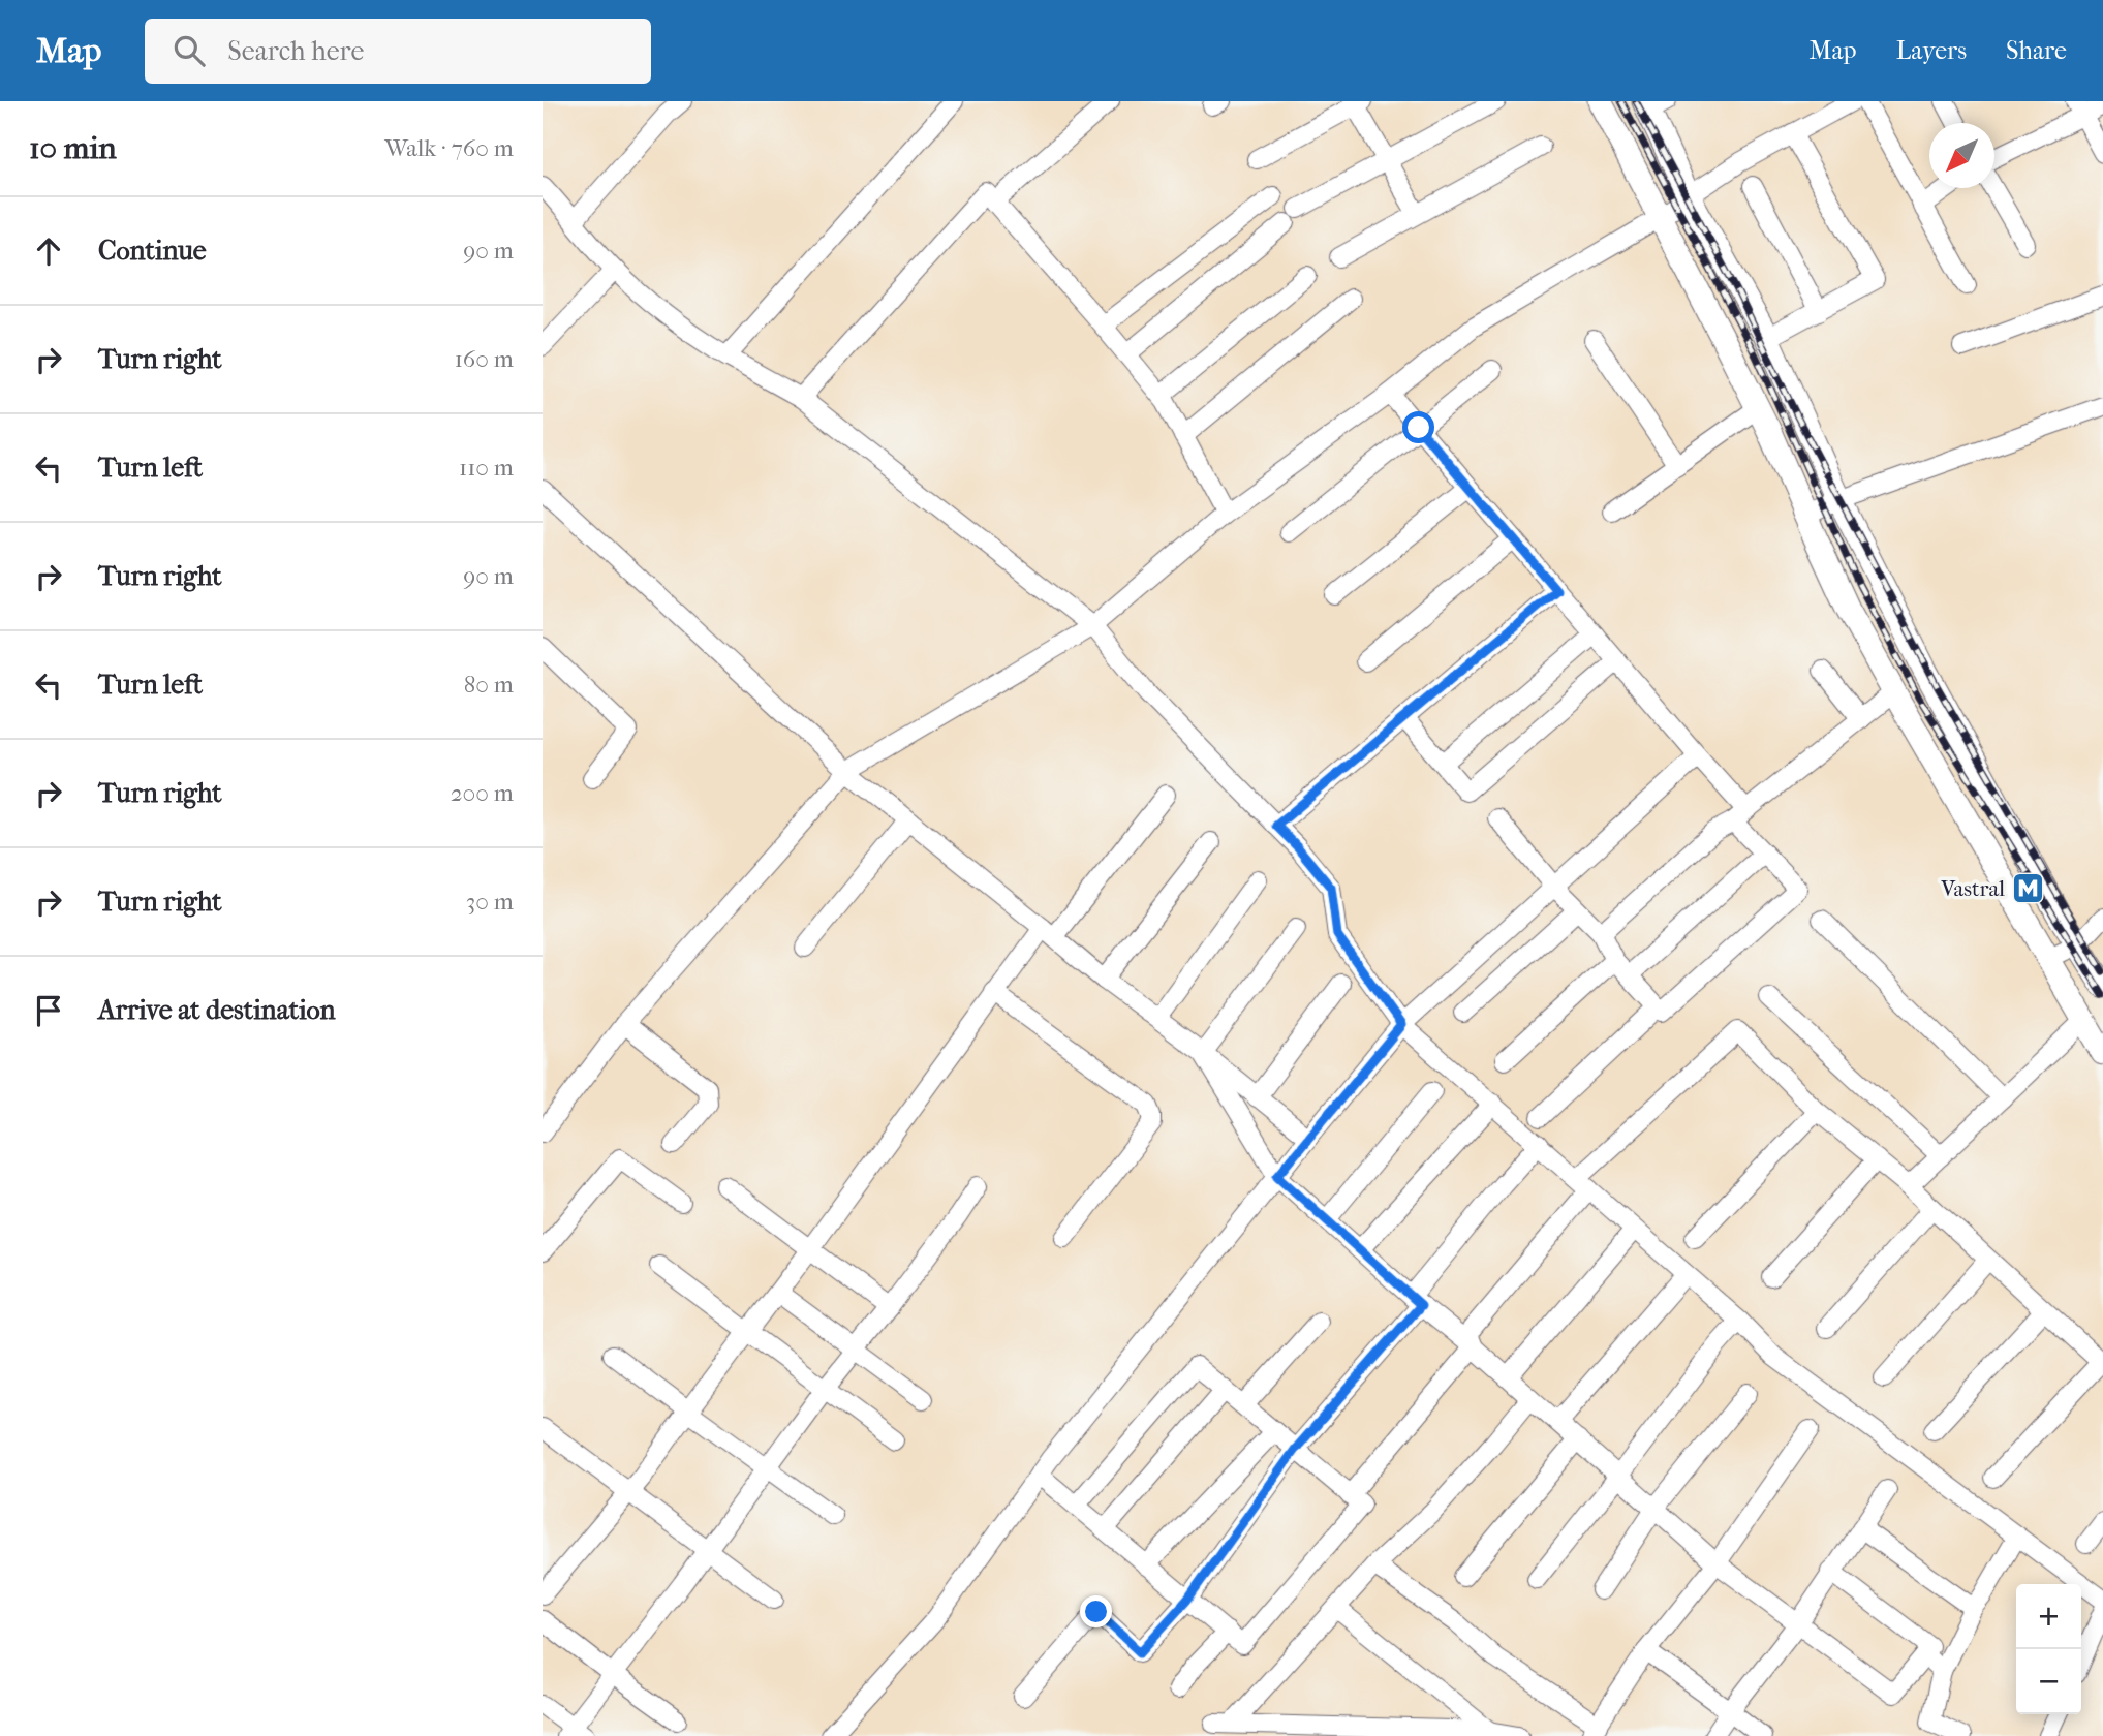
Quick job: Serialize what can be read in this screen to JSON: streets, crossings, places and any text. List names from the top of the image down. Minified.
{"places":{"metro station":["Vastral"]},"north":"bottom left","page":{"header":"Map","search":"Search here","nav":["Map","Layers","Share"],"heading":["10 min","Walk · 760 m"],"list":[["Continue","90 m"],["Turn right","160 m"],["Turn left","110 m"],["Turn right","90 m"],["Turn left","80 m"],["Turn right","200 m"],["Turn right","30 m"],"Arrive at destination"],"map_buttons":["+","−"]}}
